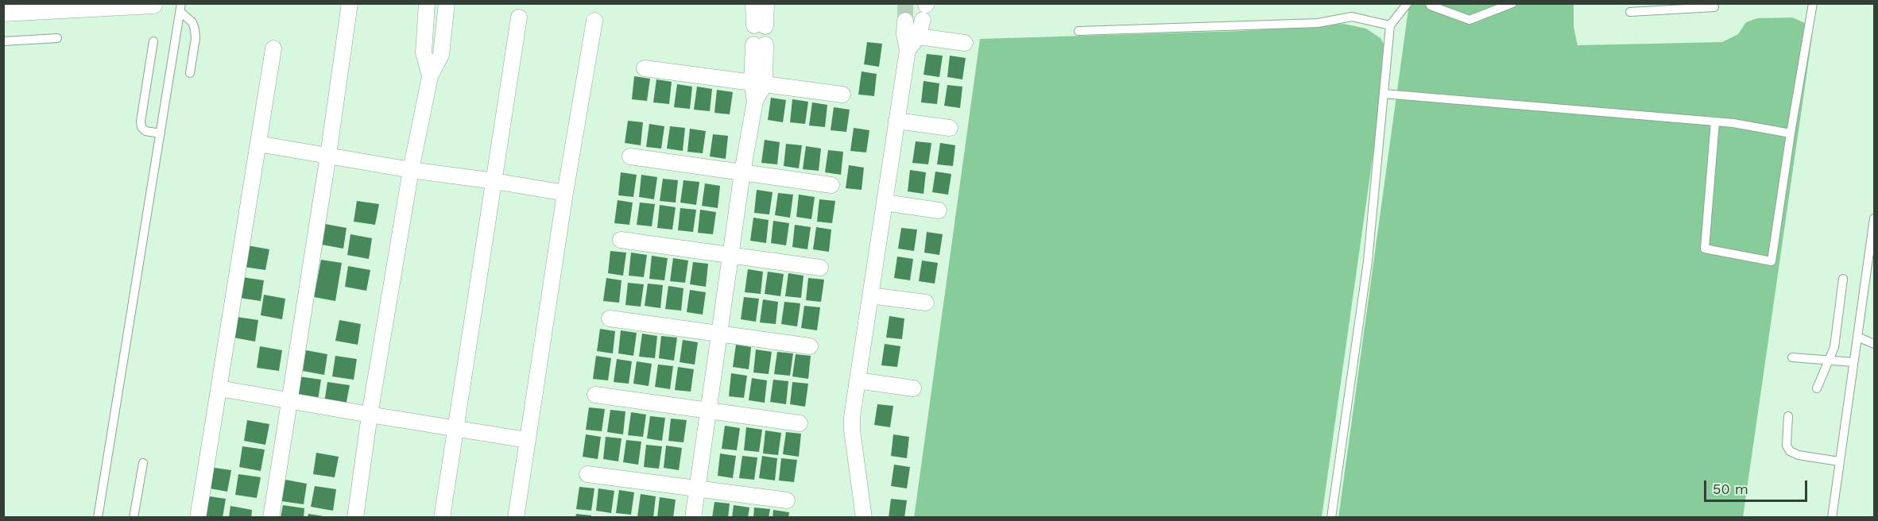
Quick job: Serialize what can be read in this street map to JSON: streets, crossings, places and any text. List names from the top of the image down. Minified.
{"scale_bar":"50 m"}
